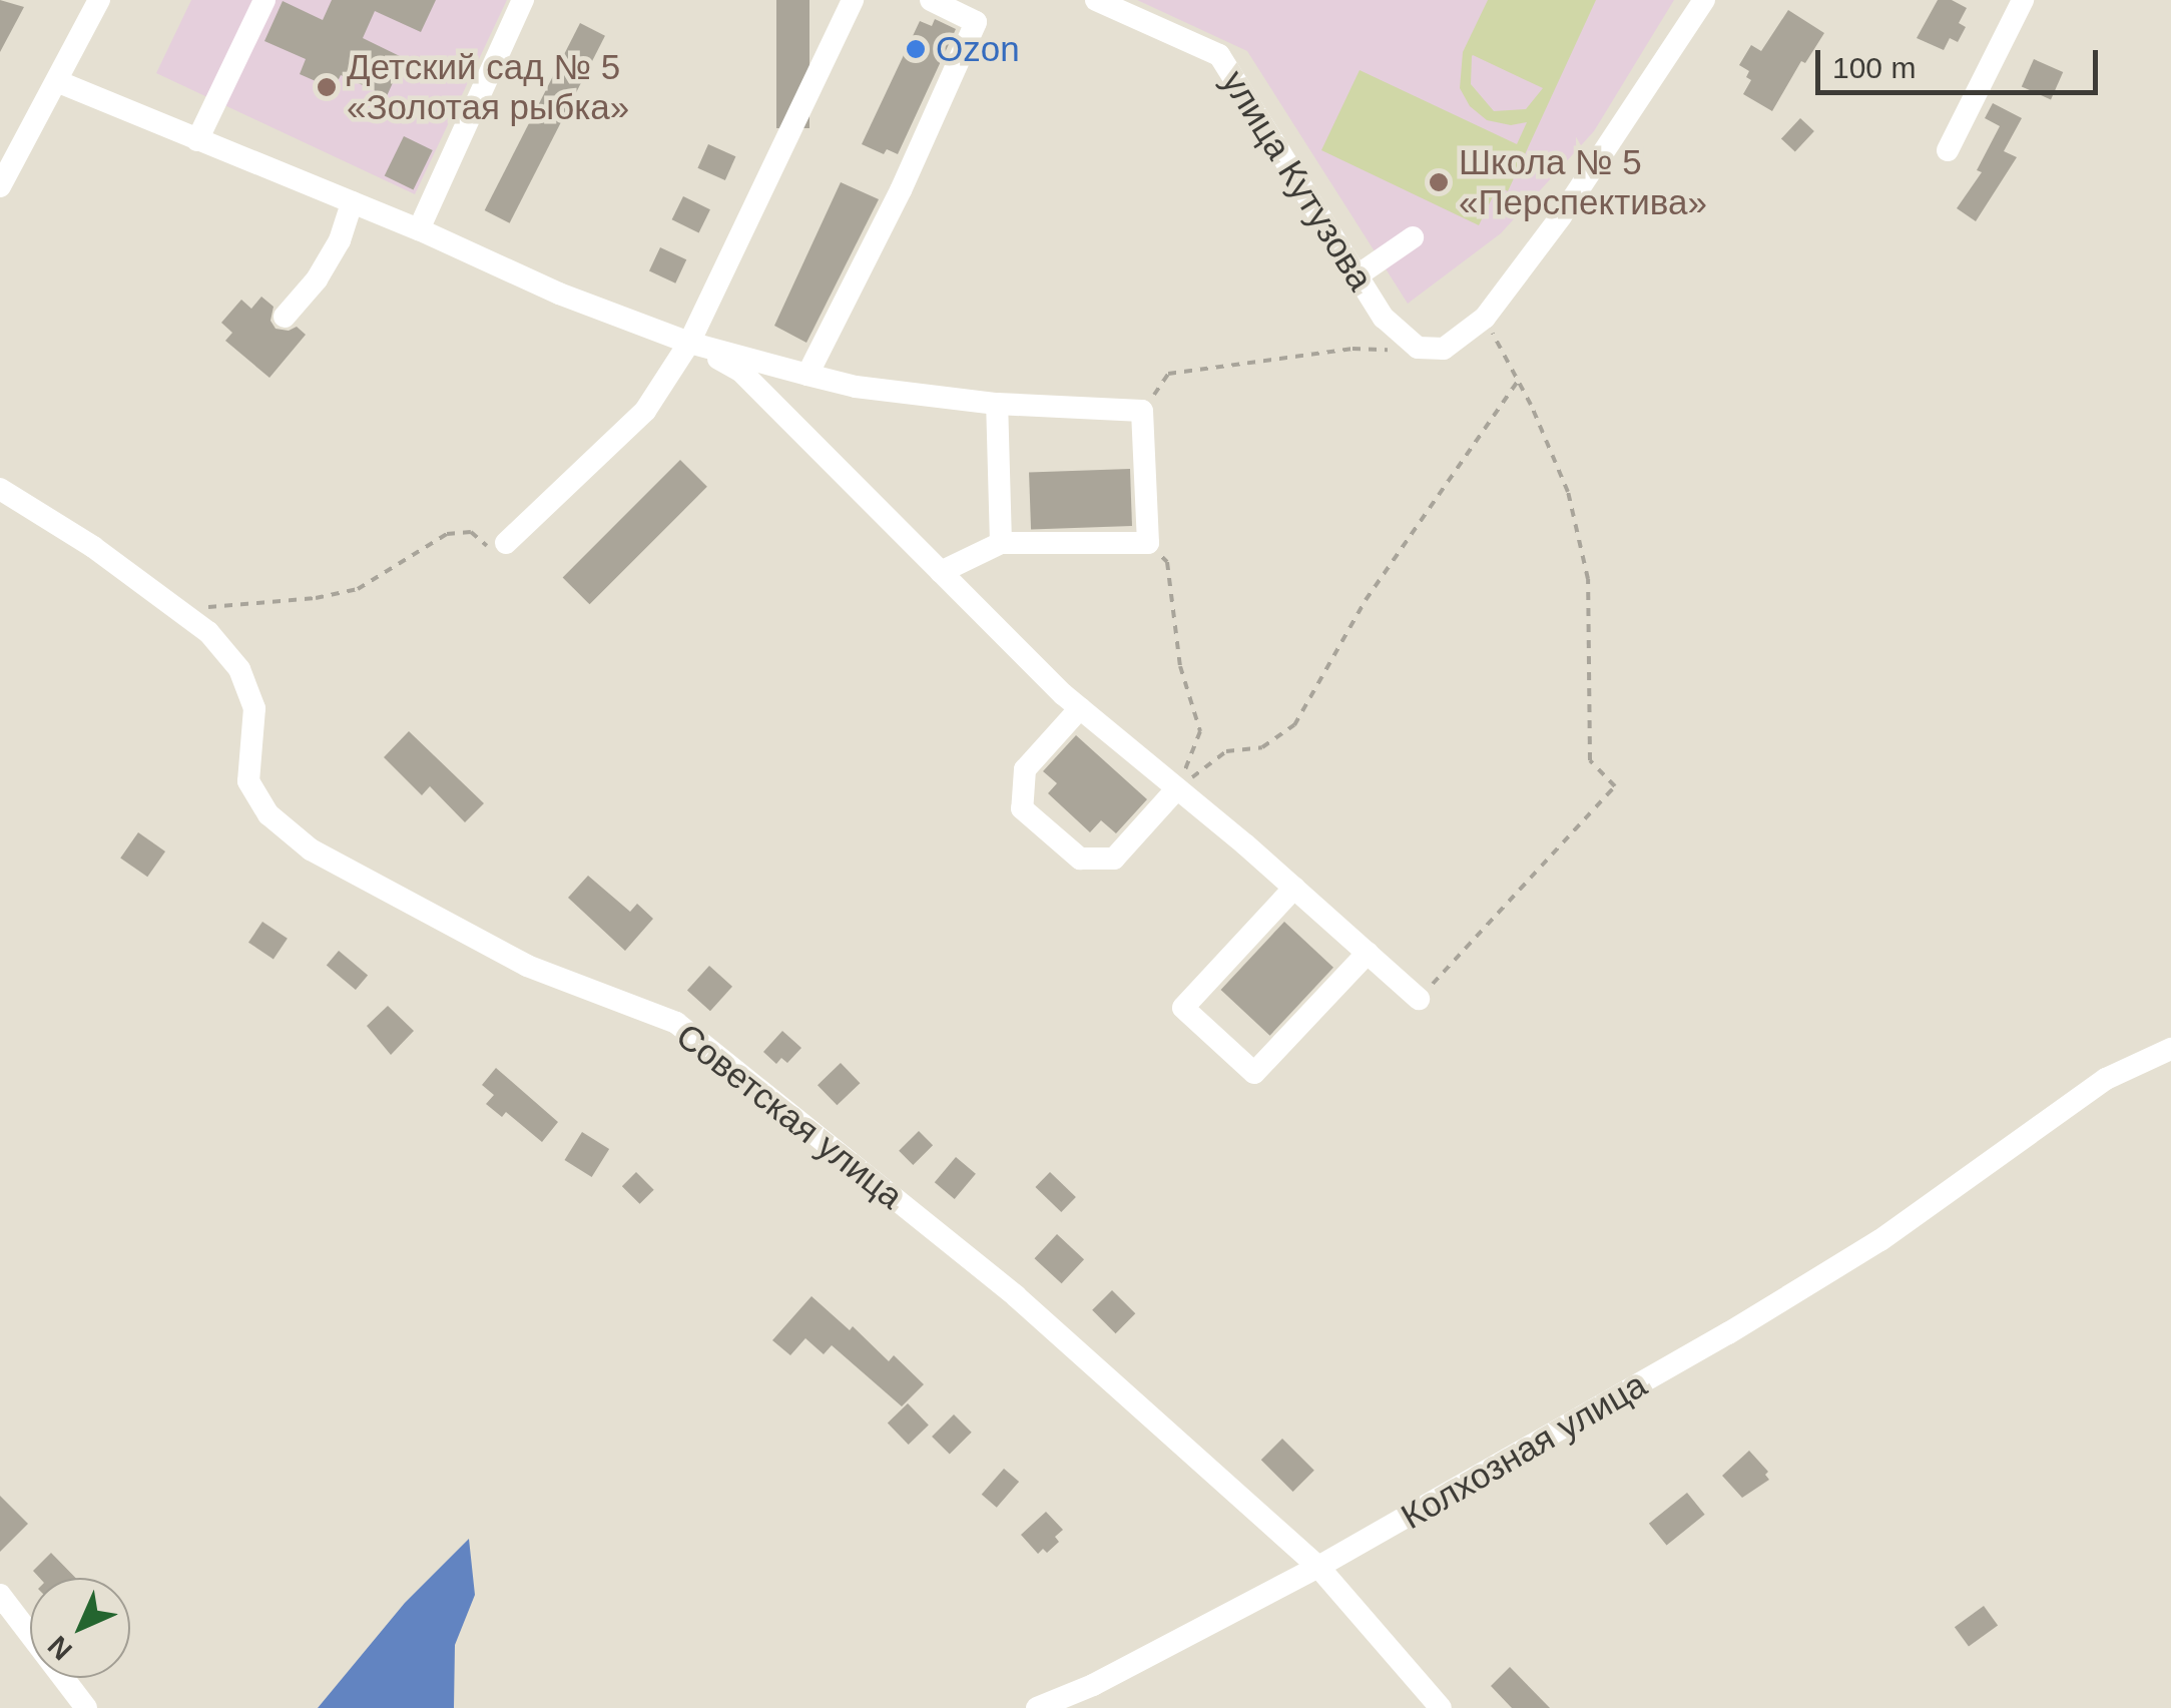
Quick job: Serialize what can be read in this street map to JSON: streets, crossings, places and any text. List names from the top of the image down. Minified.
{"streets":{"street":["улица Кутузова","Советская улица","Колхозная улица"]},"crossings":[["Советская улица","Колхозная улица"]],"places":["Ozon","Детский сад № 5 «Золотая рыбка»","Школа № 5 «Перспектива»"],"scale_bar":"100 m","north":"bottom left"}
